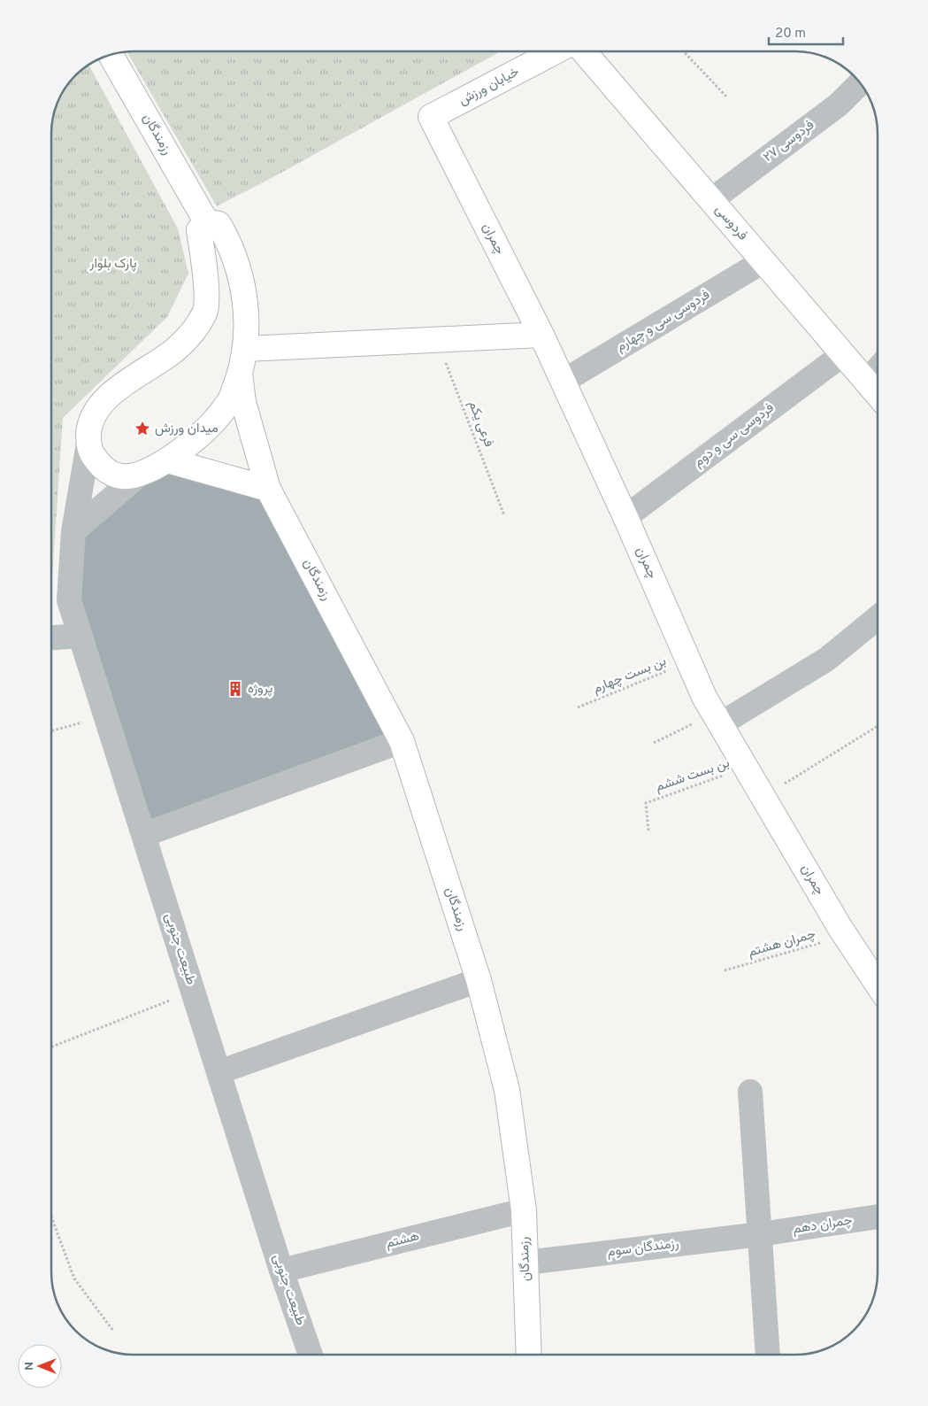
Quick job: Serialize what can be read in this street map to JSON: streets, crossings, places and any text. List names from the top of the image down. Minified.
{"streets":{"street":["خیابان ورزش","رزمندگان","فردوسی ۲۷","فردوسی","چمران","فردوسی سی و چهارم","فردوسی سی و دوم","طبیعت جنوبی","چمران دهم","هشتم","رزمندگان سوم"],"path":["فرعی یکم","بن بست چهارم","بن بست ششم","چمران هشتم"]},"crossings":[["خیابان ورزش","چمران"],["رزمندگان","هشتم"],["رزمندگان","رزمندگان سوم"],["فردوسی ۲۷","فردوسی"],["فردوسی","فردوسی سی و چهارم"],["فردوسی","فردوسی سی و دوم"],["چمران","فردوسی سی و چهارم"],["چمران","فردوسی سی و دوم"],["چمران","بن بست چهارم"],["چمران","بن بست ششم"],["چمران","چمران هشتم"],["طبیعت جنوبی","هشتم"],["چمران دهم","رزمندگان سوم"]],"parks":["پارک بلوار"],"places":{"place":["میدان ورزش"],"building":["پروژه"]},"scale_bar":"20 m","north":"left"}
